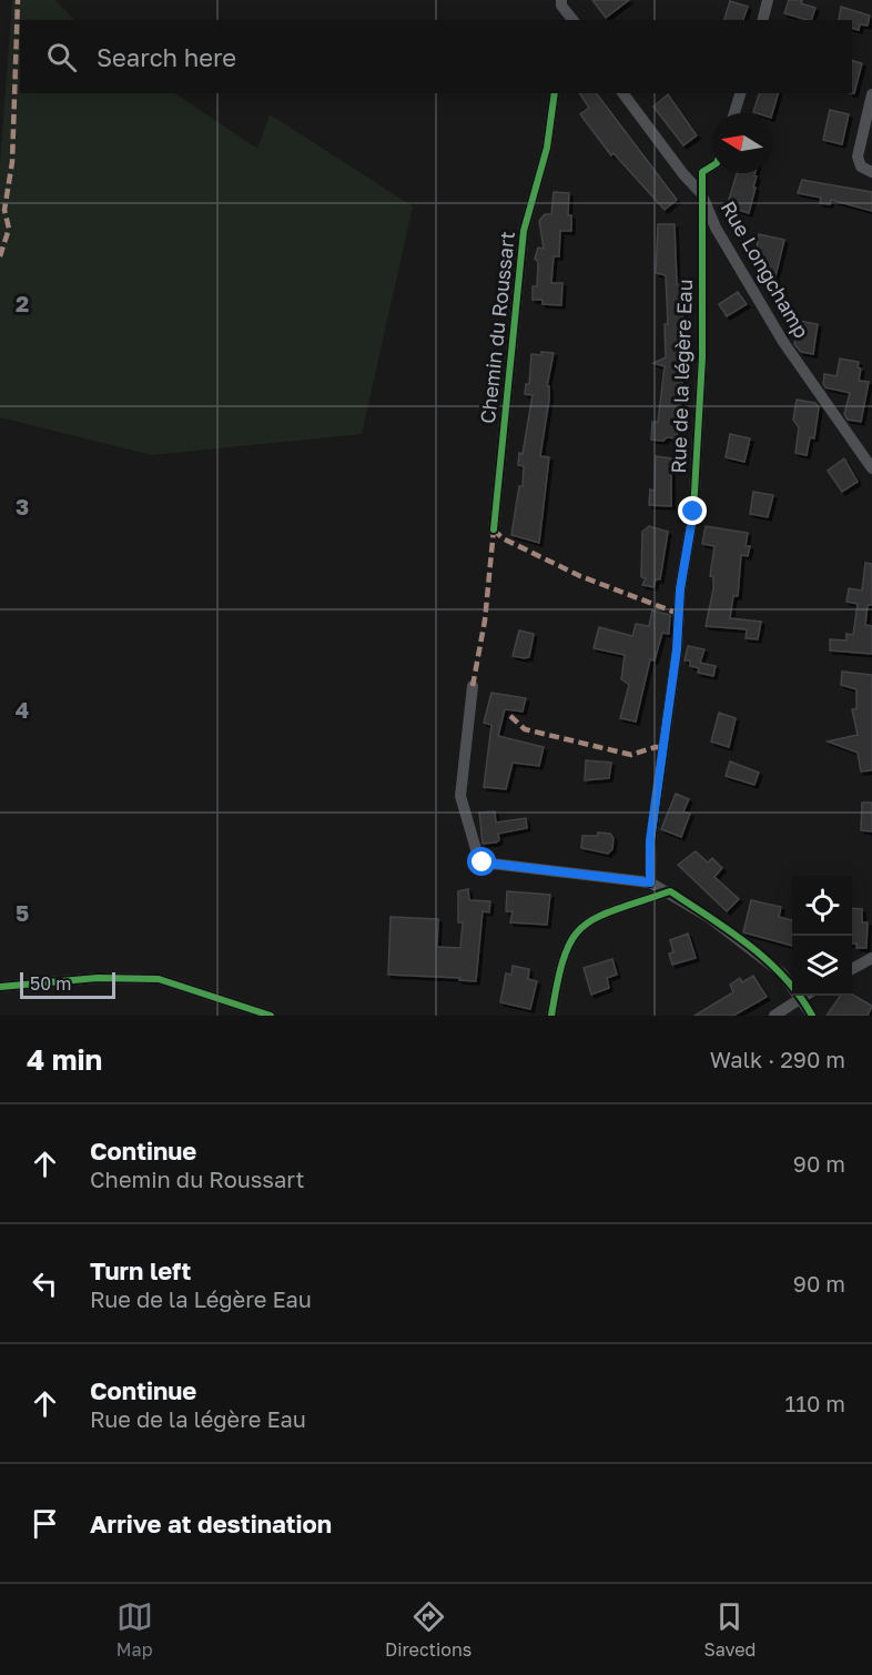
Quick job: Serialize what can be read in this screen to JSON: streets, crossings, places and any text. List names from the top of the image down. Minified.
{"streets":{"street":["Rue Longchamp","Chemin du Roussart","Rue de la légère Eau"]},"crossings":[["Rue Longchamp","Rue de la légère Eau"]],"scale_bar":"50 m","north":"left","page":{"search":"Search here","scale":"50 m","heading":["4 min","Walk · 290 m"],"list":[["Continue","Chemin du Roussart","90 m"],["Turn left","Rue de la Légère Eau","90 m"],["Continue","Rue de la légère Eau","110 m"],"Arrive at destination"],"nav":["Map","Directions","Saved"]},"grid":{"rows":["2","3","4","5"]}}
